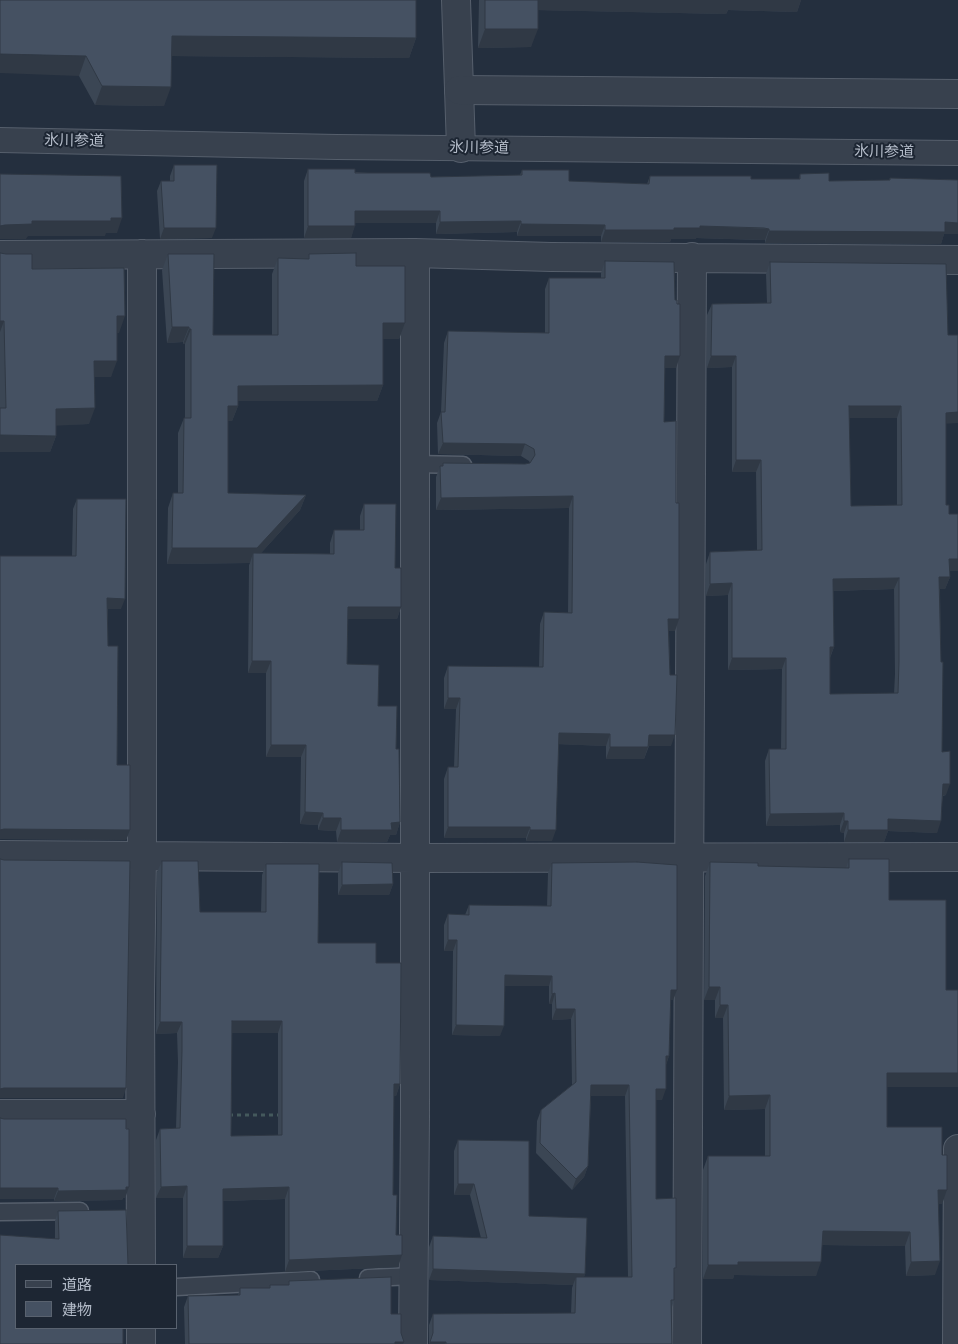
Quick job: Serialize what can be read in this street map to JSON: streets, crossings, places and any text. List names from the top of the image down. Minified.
{"streets":{"street":["氷川参道"]},"legend":["道路","建物"]}
